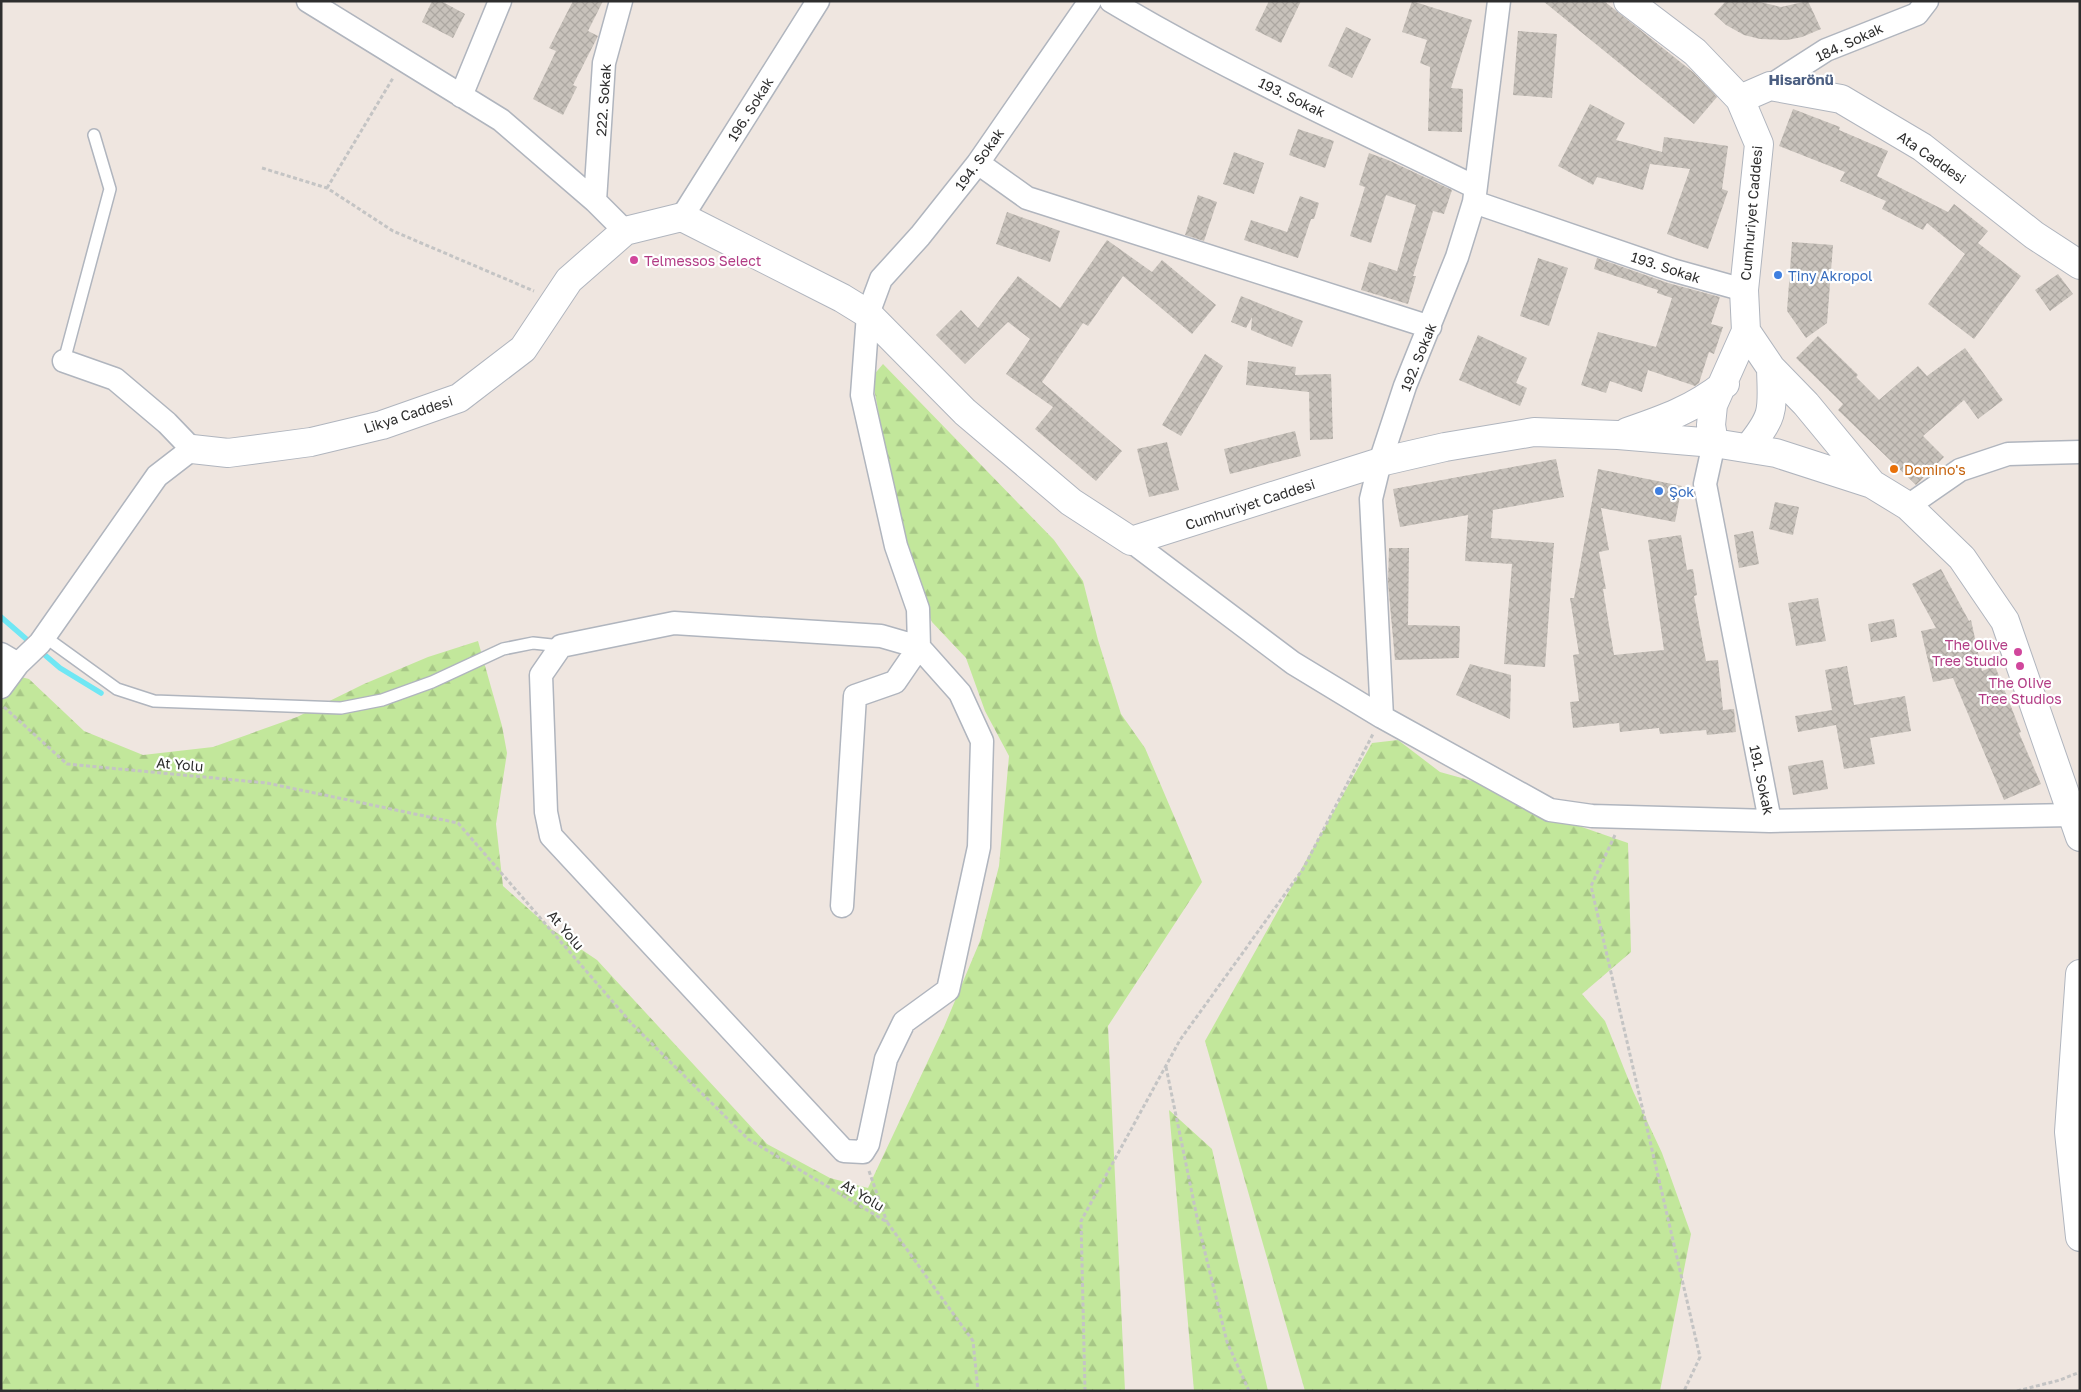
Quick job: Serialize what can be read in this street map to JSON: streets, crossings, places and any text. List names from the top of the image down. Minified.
{"streets":{"street":["184. Sokak","193. Sokak","222. Sokak","196. Sokak","Ata Caddesi","194. Sokak","Cumhuriyet Caddesi","192. Sokak","Likya Caddesi","191. Sokak"],"path":["At Yolu"]},"crossings":[["184. Sokak","Ata Caddesi"],["193. Sokak","Cumhuriyet Caddesi"],["193. Sokak","192. Sokak"],["196. Sokak","Likya Caddesi"],["Cumhuriyet Caddesi","192. Sokak"],["Cumhuriyet Caddesi","191. Sokak"]],"districts":["Hisarönü"],"places":["Telmessos Select","Tiny Akropol","Domino's","Şok","The Olive Tree Studio","The Olive Tree Studios"]}
